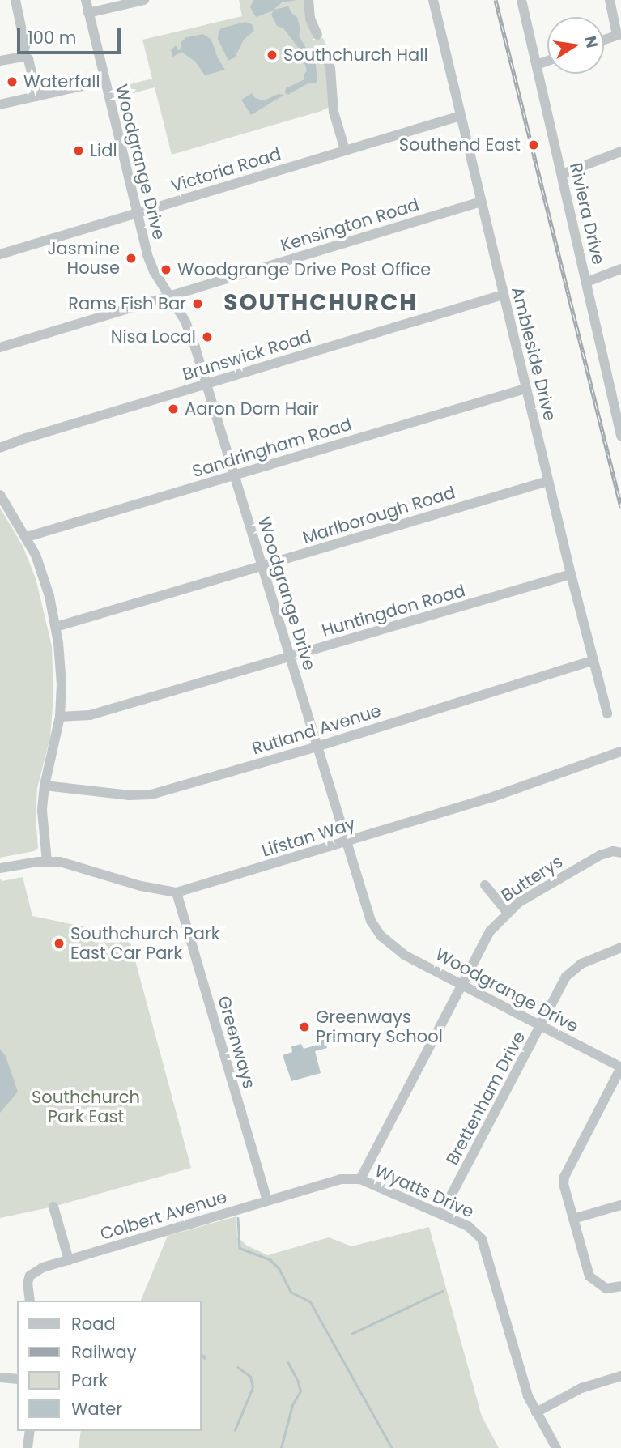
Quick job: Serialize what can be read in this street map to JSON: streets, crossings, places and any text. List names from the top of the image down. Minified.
{"streets":{"street":["Woodgrange Drive","Victoria Road","Riviera Drive","Kensington Road","Ambleside Drive","Brunswick Road","Sandringham Road","Marlborough Road","Huntingdon Road","Rutland Avenue","Lifstan Way","Butterys","Greenways","Brettenham Drive","Wyatts Drive","Colbert Avenue"]},"crossings":[["Woodgrange Drive","Victoria Road"],["Woodgrange Drive","Kensington Road"],["Woodgrange Drive","Brunswick Road"],["Woodgrange Drive","Sandringham Road"],["Woodgrange Drive","Marlborough Road"],["Woodgrange Drive","Huntingdon Road"],["Woodgrange Drive","Rutland Avenue"],["Woodgrange Drive","Lifstan Way"],["Woodgrange Drive","Butterys"],["Woodgrange Drive","Brettenham Drive"],["Victoria Road","Ambleside Drive"],["Kensington Road","Ambleside Drive"],["Ambleside Drive","Brunswick Road"],["Ambleside Drive","Sandringham Road"],["Ambleside Drive","Marlborough Road"],["Ambleside Drive","Huntingdon Road"],["Ambleside Drive","Rutland Avenue"],["Lifstan Way","Greenways"],["Butterys","Wyatts Drive"],["Greenways","Wyatts Drive"],["Greenways","Colbert Avenue"],["Brettenham Drive","Wyatts Drive"],["Wyatts Drive","Colbert Avenue"]],"districts":["SOUTHCHURCH"],"parks":["Southchurch Park East"],"places":["Southchurch Hall","Waterfall","Southend East","Lidl","Jasmine House","Woodgrange Drive Post Office","Rams Fish Bar","Nisa Local","Aaron Dorn Hair","Southchurch Park East Car Park","Greenways Primary School"],"legend":["Road","Railway","Park","Water"],"scale_bar":"100 m","north":"right"}
